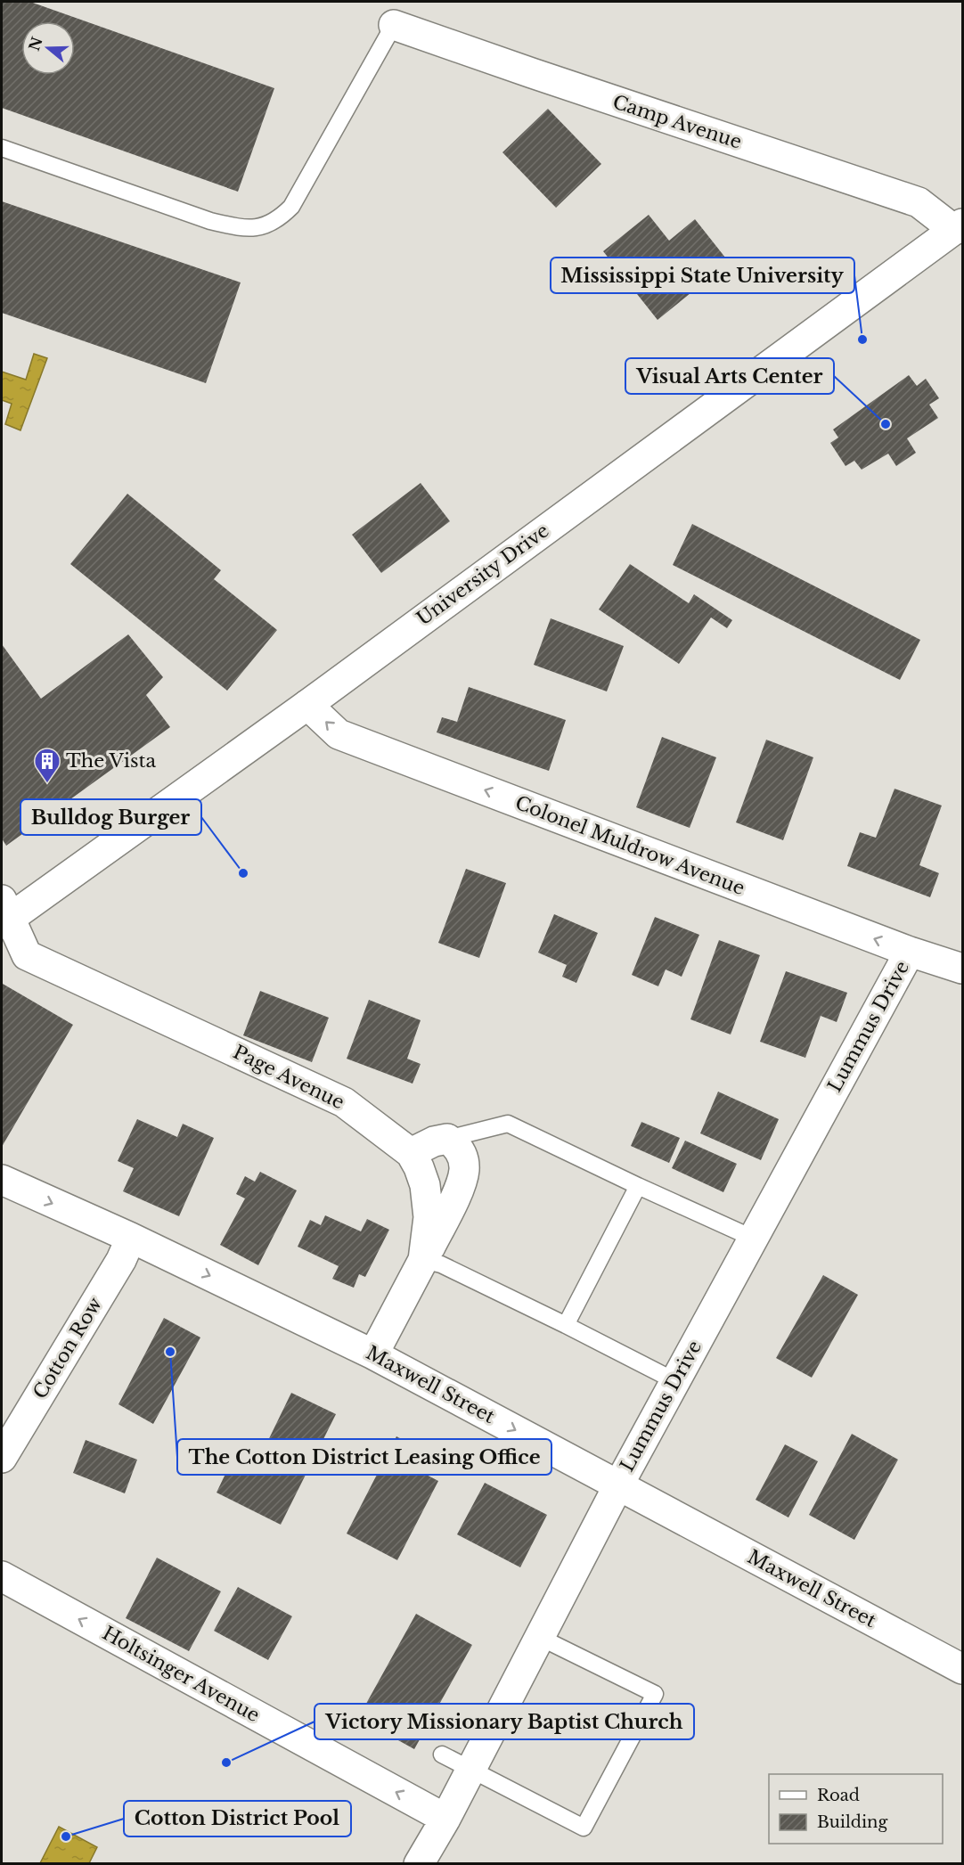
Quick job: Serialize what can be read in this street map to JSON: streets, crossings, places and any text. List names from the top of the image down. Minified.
{"streets":{"street":["Camp Avenue","University Drive","Colonel Muldrow Avenue","Lummus Drive","Page Avenue","Cotton Row","Maxwell Street","Holtsinger Avenue"]},"crossings":[["Camp Avenue","University Drive"],["University Drive","Colonel Muldrow Avenue"],["University Drive","Page Avenue"],["Colonel Muldrow Avenue","Lummus Drive"],["Lummus Drive","Maxwell Street"],["Lummus Drive","Holtsinger Avenue"],["Page Avenue","Maxwell Street"],["Cotton Row","Maxwell Street"]],"one_way":["Colonel Muldrow Avenue","Maxwell Street","Holtsinger Avenue"],"places":{"other":["Mississippi State University","Visual Arts Center","Bulldog Burger","The Cotton District Leasing Office","Victory Missionary Baptist Church","Cotton District Pool"],"building":["The Vista"]},"legend":["Road","Building"],"north":"left"}
